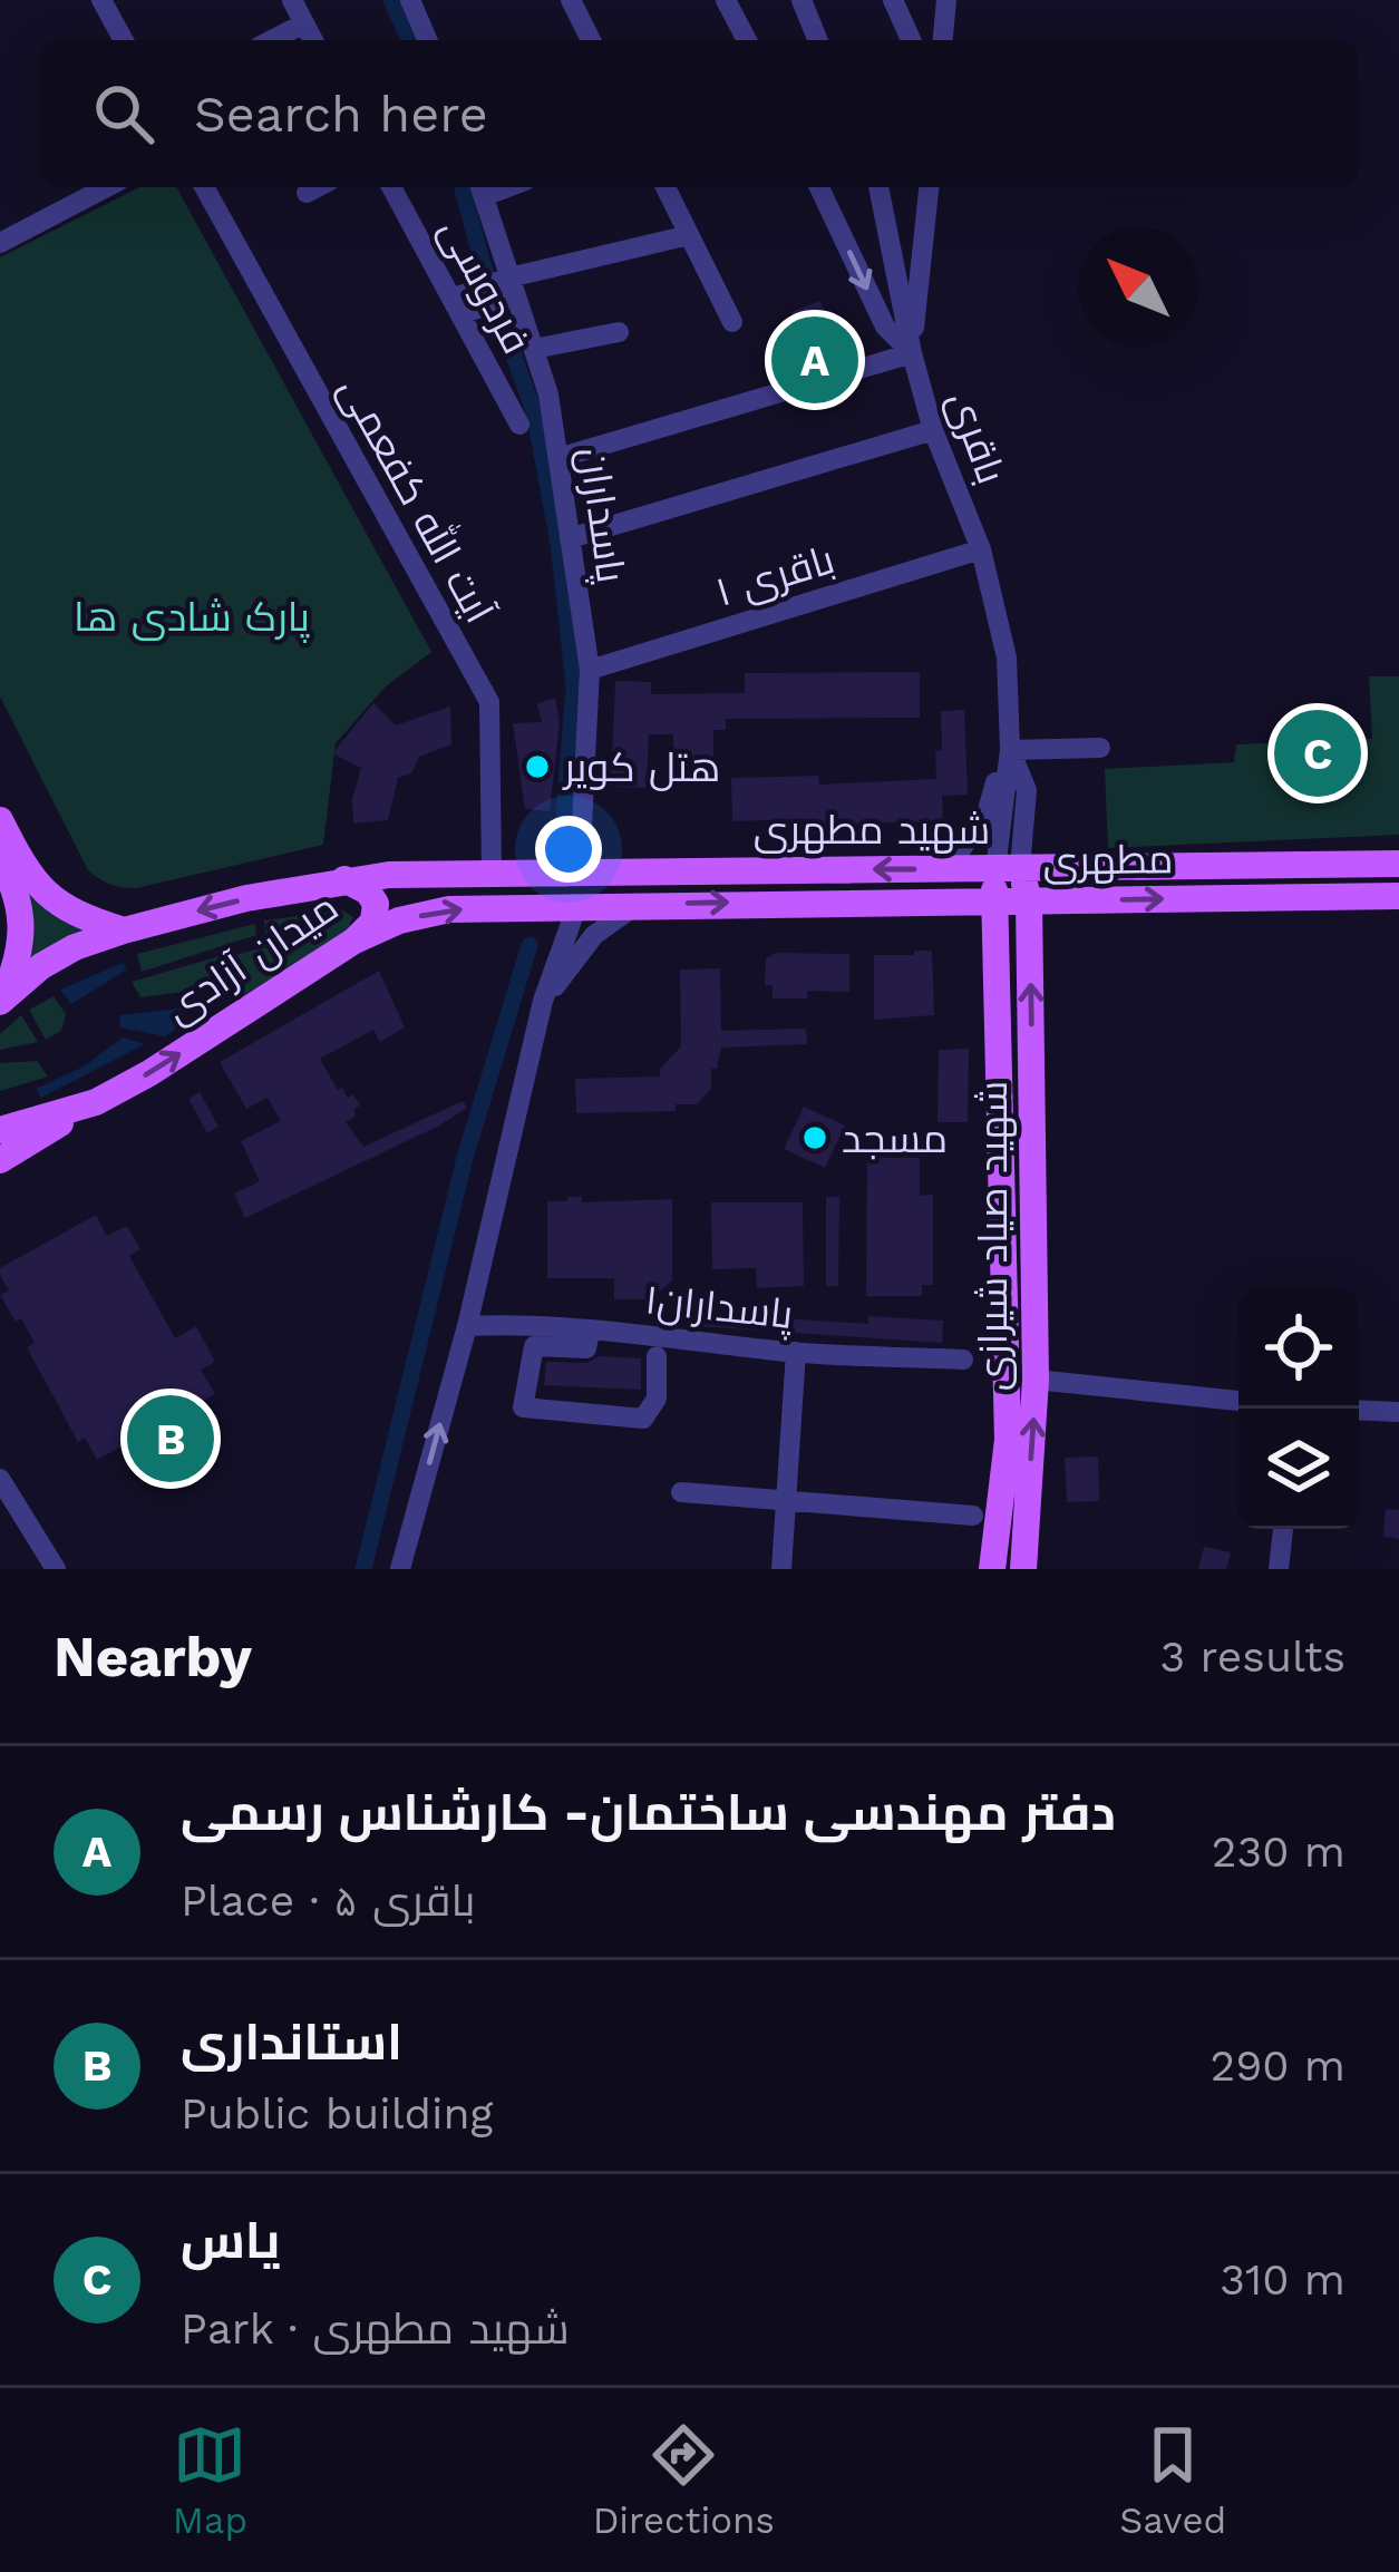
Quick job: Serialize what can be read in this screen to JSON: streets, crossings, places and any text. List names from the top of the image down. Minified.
{"streets":{"main road":["شهید مطهری","مطهری","میدان آزادی","شهید صیاد شیرازی"],"street":["فردوسی","باقری","آیت الله کفعمی","پاسداران","باقری ۱","پاسداران۱"]},"crossings":[["باقری","باقری ۱"],["آیت الله کفعمی","شهید مطهری"],["پاسداران","باقری ۱"],["پاسداران","شهید مطهری"],["شهید مطهری","میدان آزادی"],["شهید مطهری","شهید صیاد شیرازی"],["مطهری","شهید صیاد شیرازی"]],"one_way":["مطهری"],"parks":["پارک شادی ها"],"places":["هتل کویر","مسجد"],"north":"top left","page":{"search":"Search here","pins":["A","C","B"],"heading":["Nearby","3 results"],"list":[{"mark":"A","name":"دفتر مهندسی ساختمان- کارشناس رسمی","note":"Place · باقری ۵","value":"230 m"},{"mark":"B","name":"استانداری","note":"Public building","value":"290 m"},{"mark":"C","name":"یاس","note":"Park · شهید مطهری","value":"310 m"}],"nav":["Map","Directions","Saved"]}}
